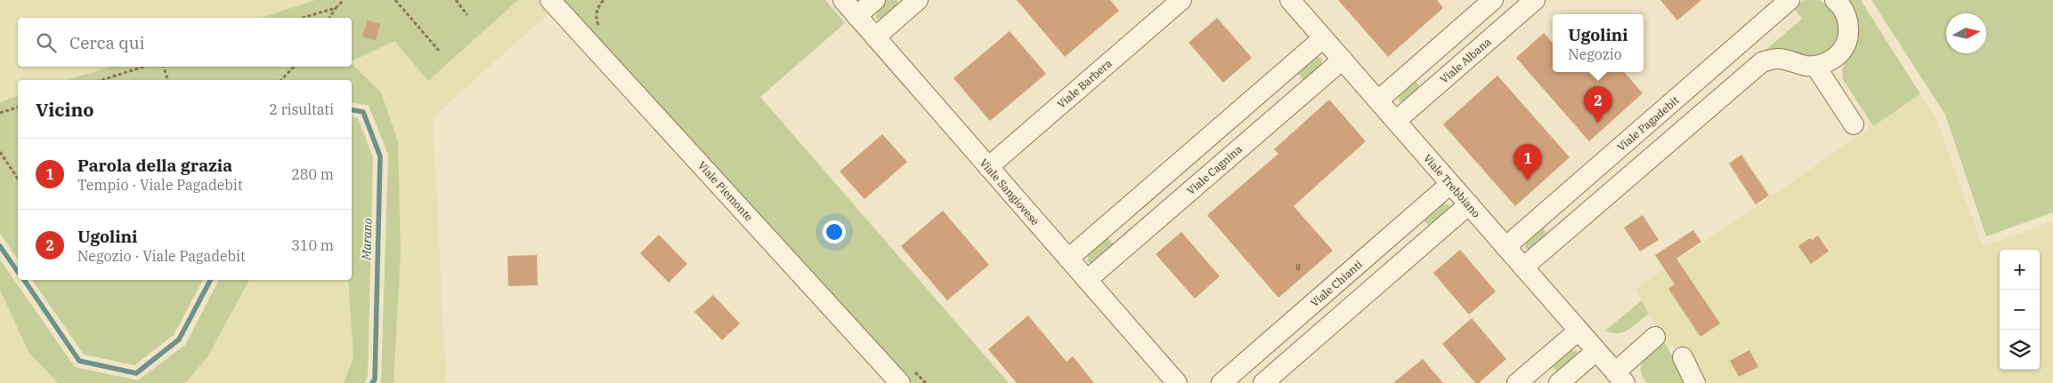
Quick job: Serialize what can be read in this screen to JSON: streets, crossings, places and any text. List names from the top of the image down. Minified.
{"streets":{"street":["Viale Albana","Viale Barbera","Viale Pagadebit","Viale Cagnina","Viale Trebbiano","Viale Piemonte","Viale Sangiovese","Viale Chianti"]},"crossings":[["Viale Albana","Viale Trebbiano"],["Viale Barbera","Viale Sangiovese"],["Viale Pagadebit","Viale Trebbiano"],["Viale Cagnina","Viale Trebbiano"],["Viale Cagnina","Viale Sangiovese"],["Viale Trebbiano","Viale Chianti"]],"water":["Marano"],"house_numbers":["8"],"north":"right","page":{"popup":["Ugolini","Negozio"],"search":"Cerca qui","heading":["Vicino","2 risultati"],"pins":["2","1"],"list":[{"mark":"1","name":"Parola della grazia","note":"Tempio · Viale Pagadebit","value":"280 m"},{"mark":"2","name":"Ugolini","note":"Negozio · Viale Pagadebit","value":"310 m"}],"map_buttons":["+","−"]}}
